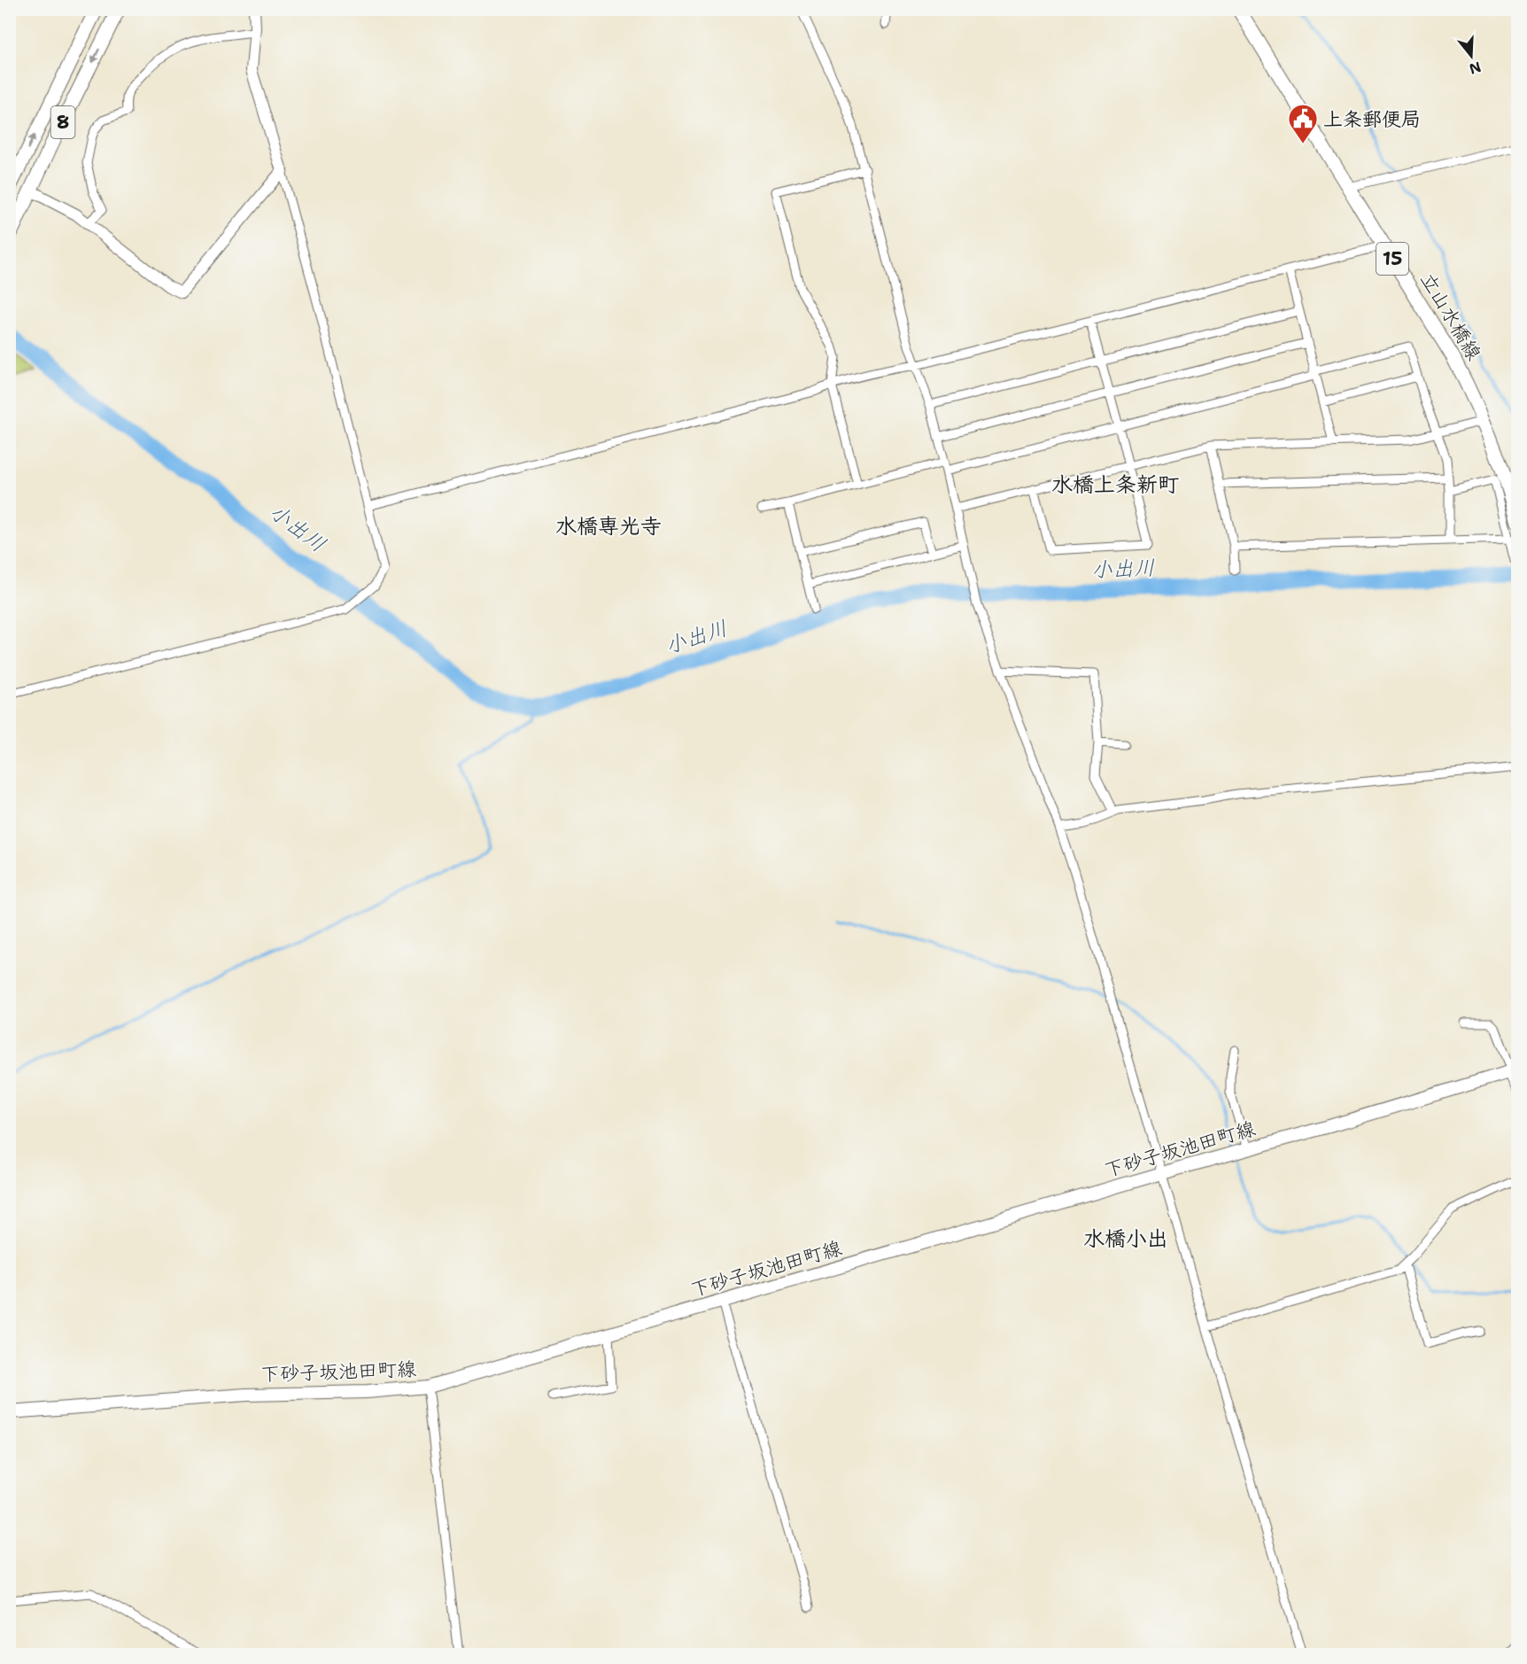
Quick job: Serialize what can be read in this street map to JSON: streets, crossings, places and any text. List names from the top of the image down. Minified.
{"streets":{"main road":["8","15","立山水橋線","下砂子坂池田町線"]},"districts":["水橋上条新町","水橋専光寺","水橋小出"],"water":["小出川"],"places":{"public building":["上条郵便局"]},"north":"bottom"}
